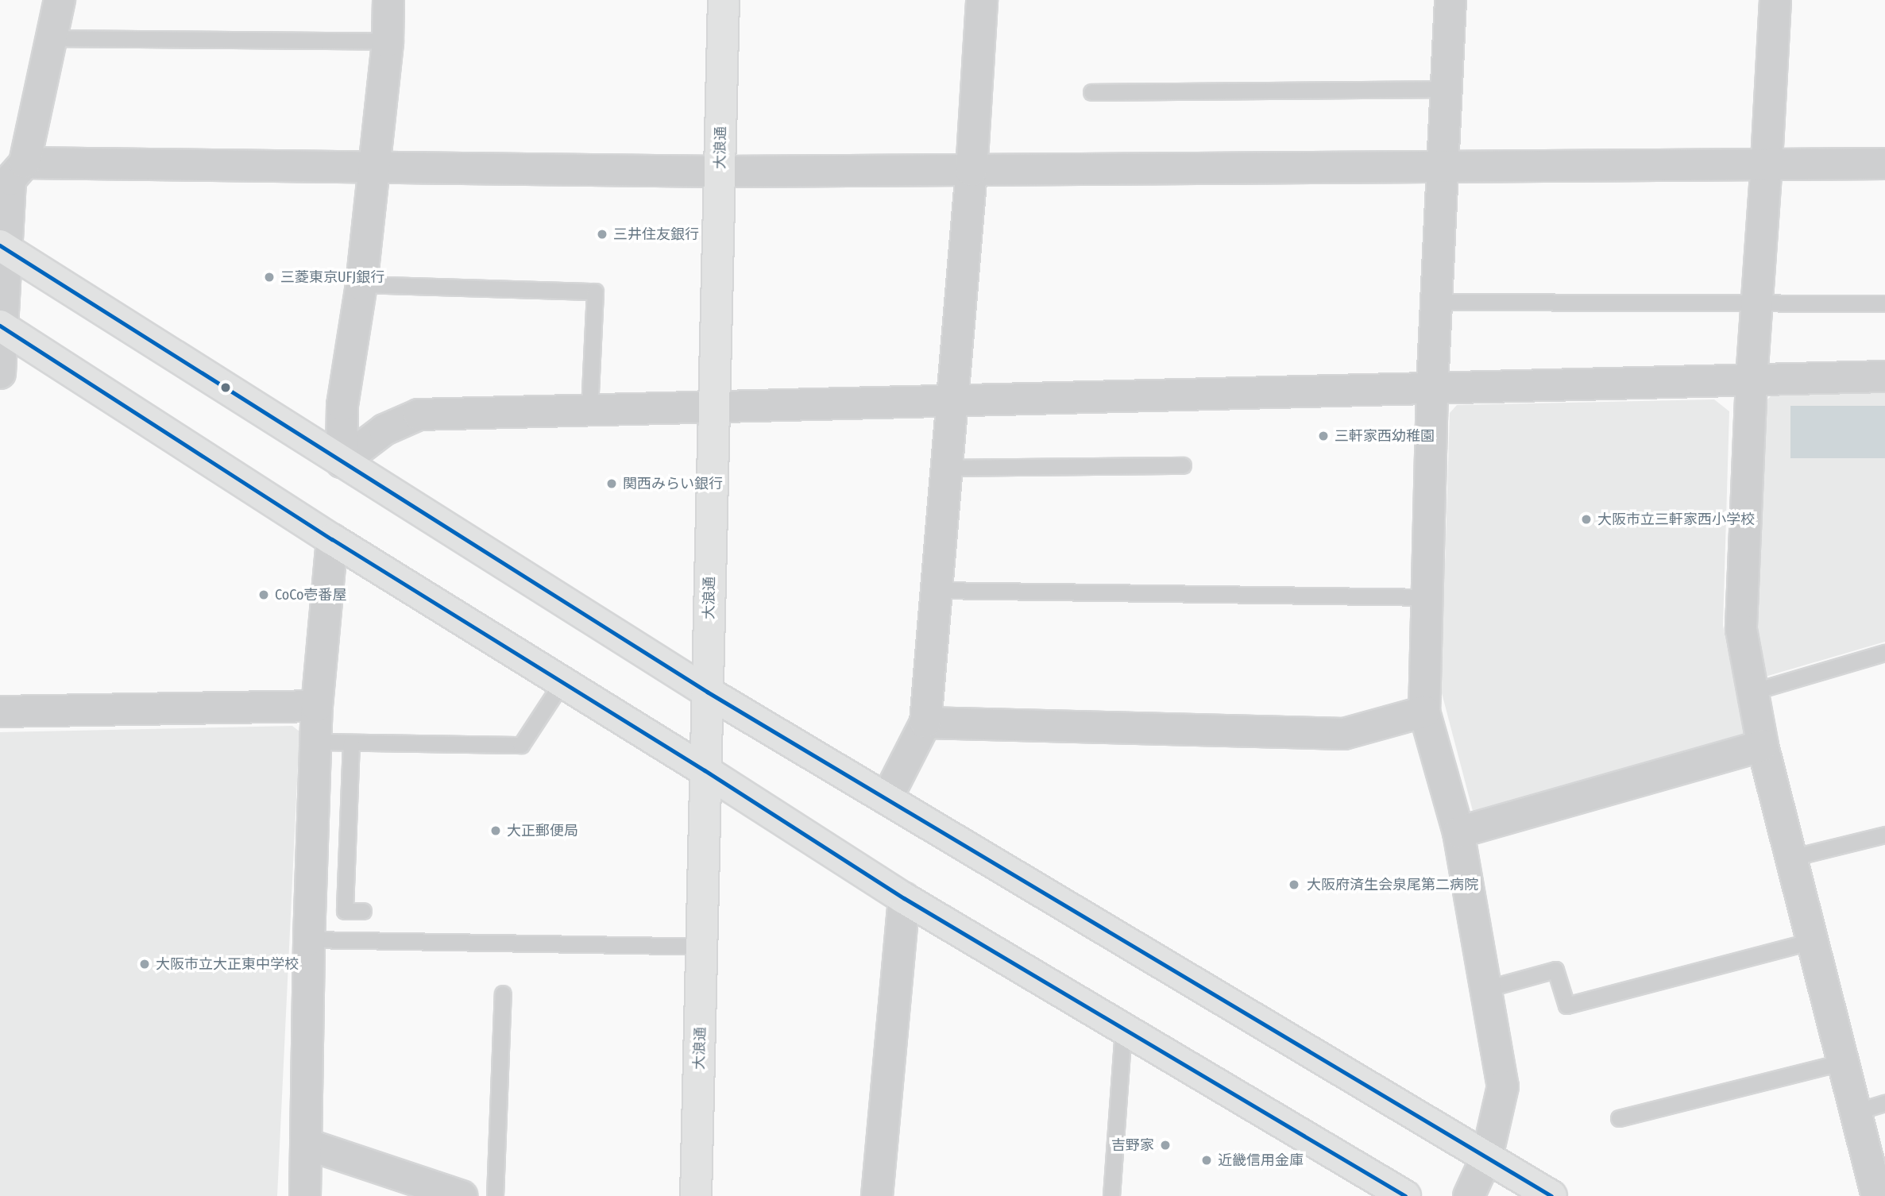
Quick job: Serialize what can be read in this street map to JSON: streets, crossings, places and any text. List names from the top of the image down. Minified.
{"streets":{"main road":["大浪通"]},"places":["三井住友銀行","三菱東京UFJ銀行","三軒家西幼稚園","関西みらい銀行","大阪市立三軒家西小学校","CoCo壱番屋","大正郵便局","大阪府済生会泉尾第二病院","大阪市立大正東中学校","吉野家","近畿信用金庫"]}
